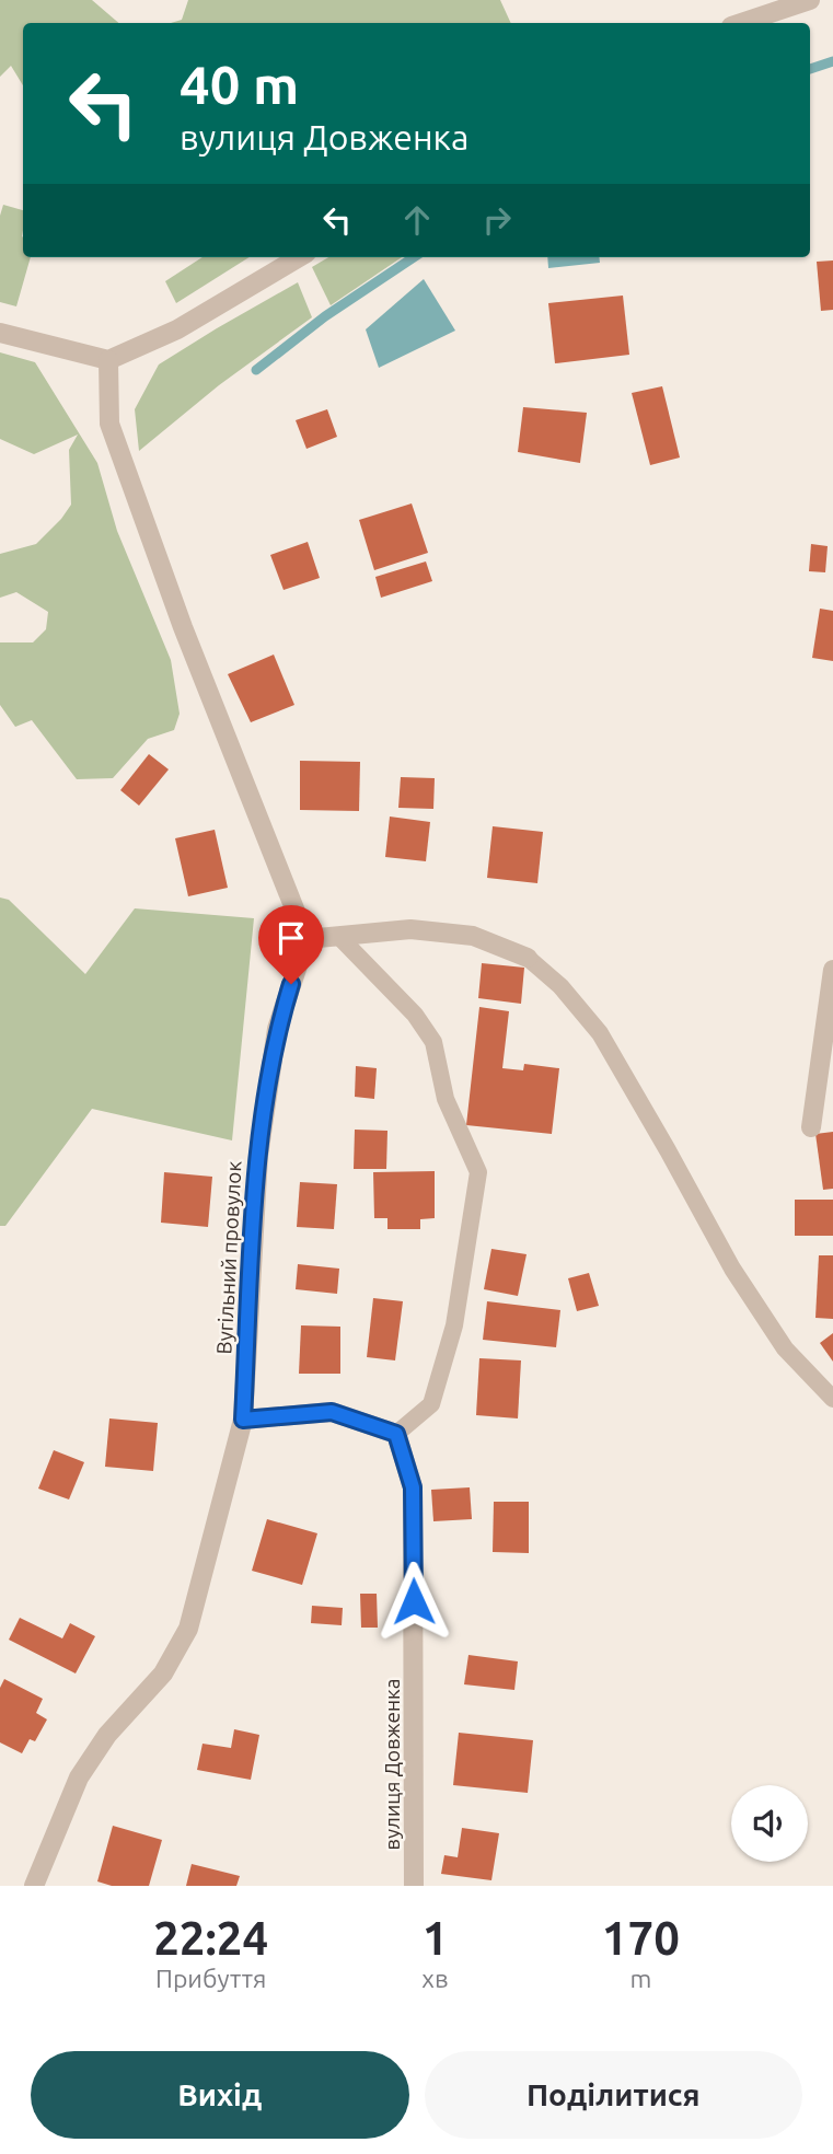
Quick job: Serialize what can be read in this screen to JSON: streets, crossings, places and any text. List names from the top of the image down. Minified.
{"streets":{"street":["Вугільний провулок","вулиця Довженка"]},"page":{"turn":["40 m","вулиця Довженка"],"eta":["22:24","Прибуття","1","хв","170","m"],"buttons":["Вихід","Поділитися"]}}
